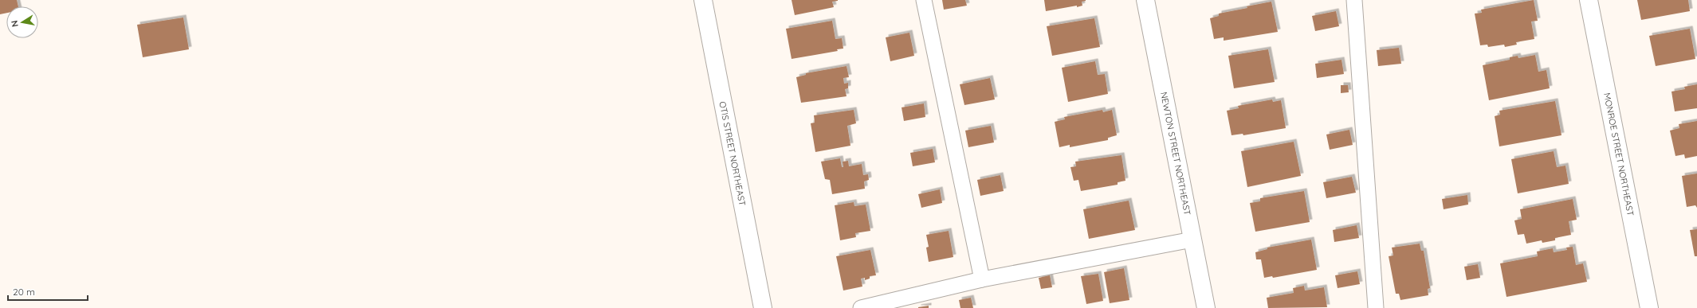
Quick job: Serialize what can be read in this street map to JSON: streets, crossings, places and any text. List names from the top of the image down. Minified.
{"streets":{"street":["OTIS STREET NORTHEAST","NEWTON STREET NORTHEAST","MONROE STREET NORTHEAST"]},"scale_bar":"20 m","north":"left"}
